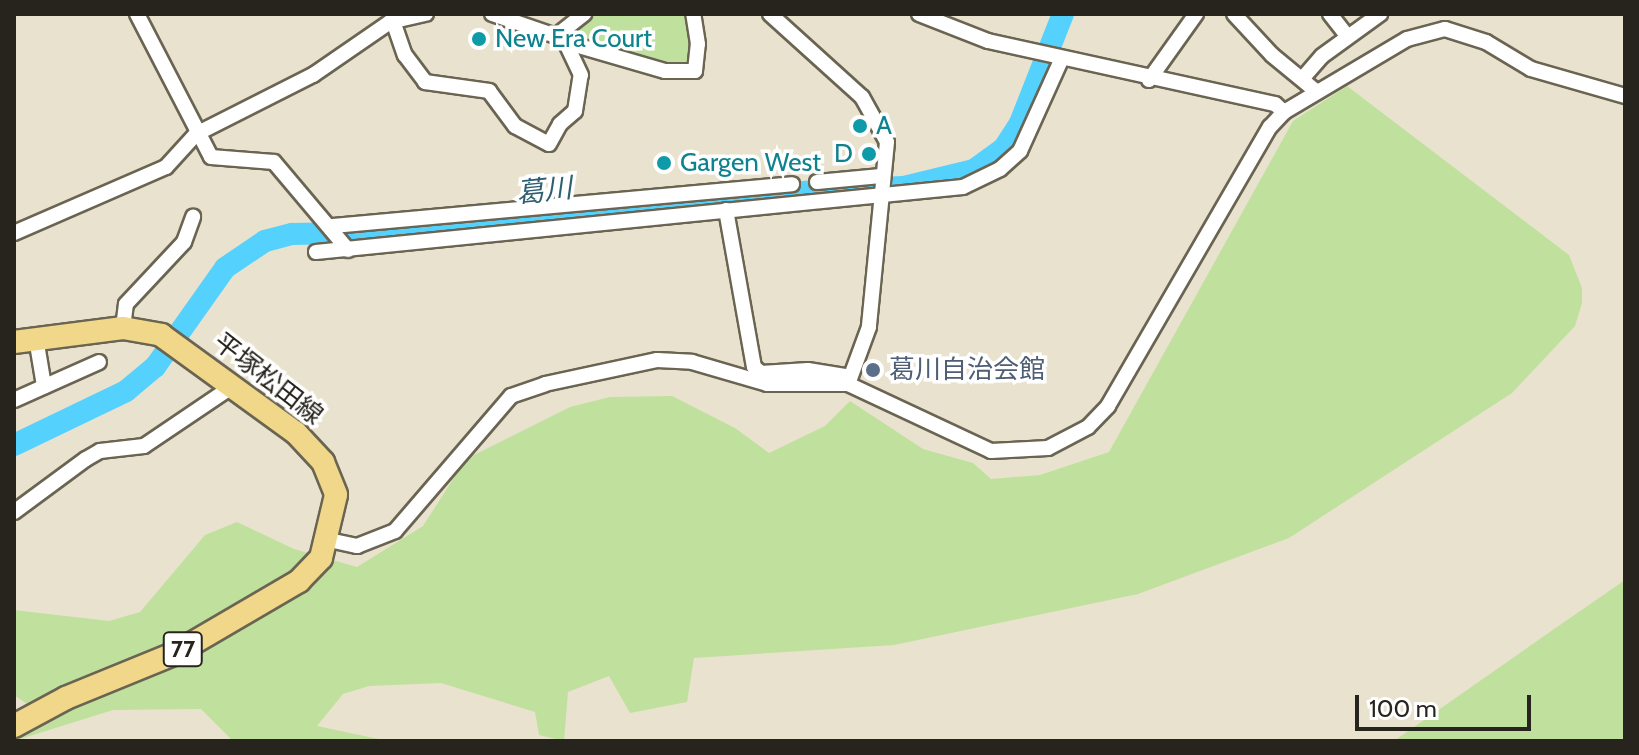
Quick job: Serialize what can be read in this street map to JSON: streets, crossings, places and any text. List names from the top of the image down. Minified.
{"streets":{"main road":["平塚松田線","77"]},"water":["葛川"],"places":["New Era Court","A","D","Gargen West","葛川自治会館"],"scale_bar":"100 m"}
